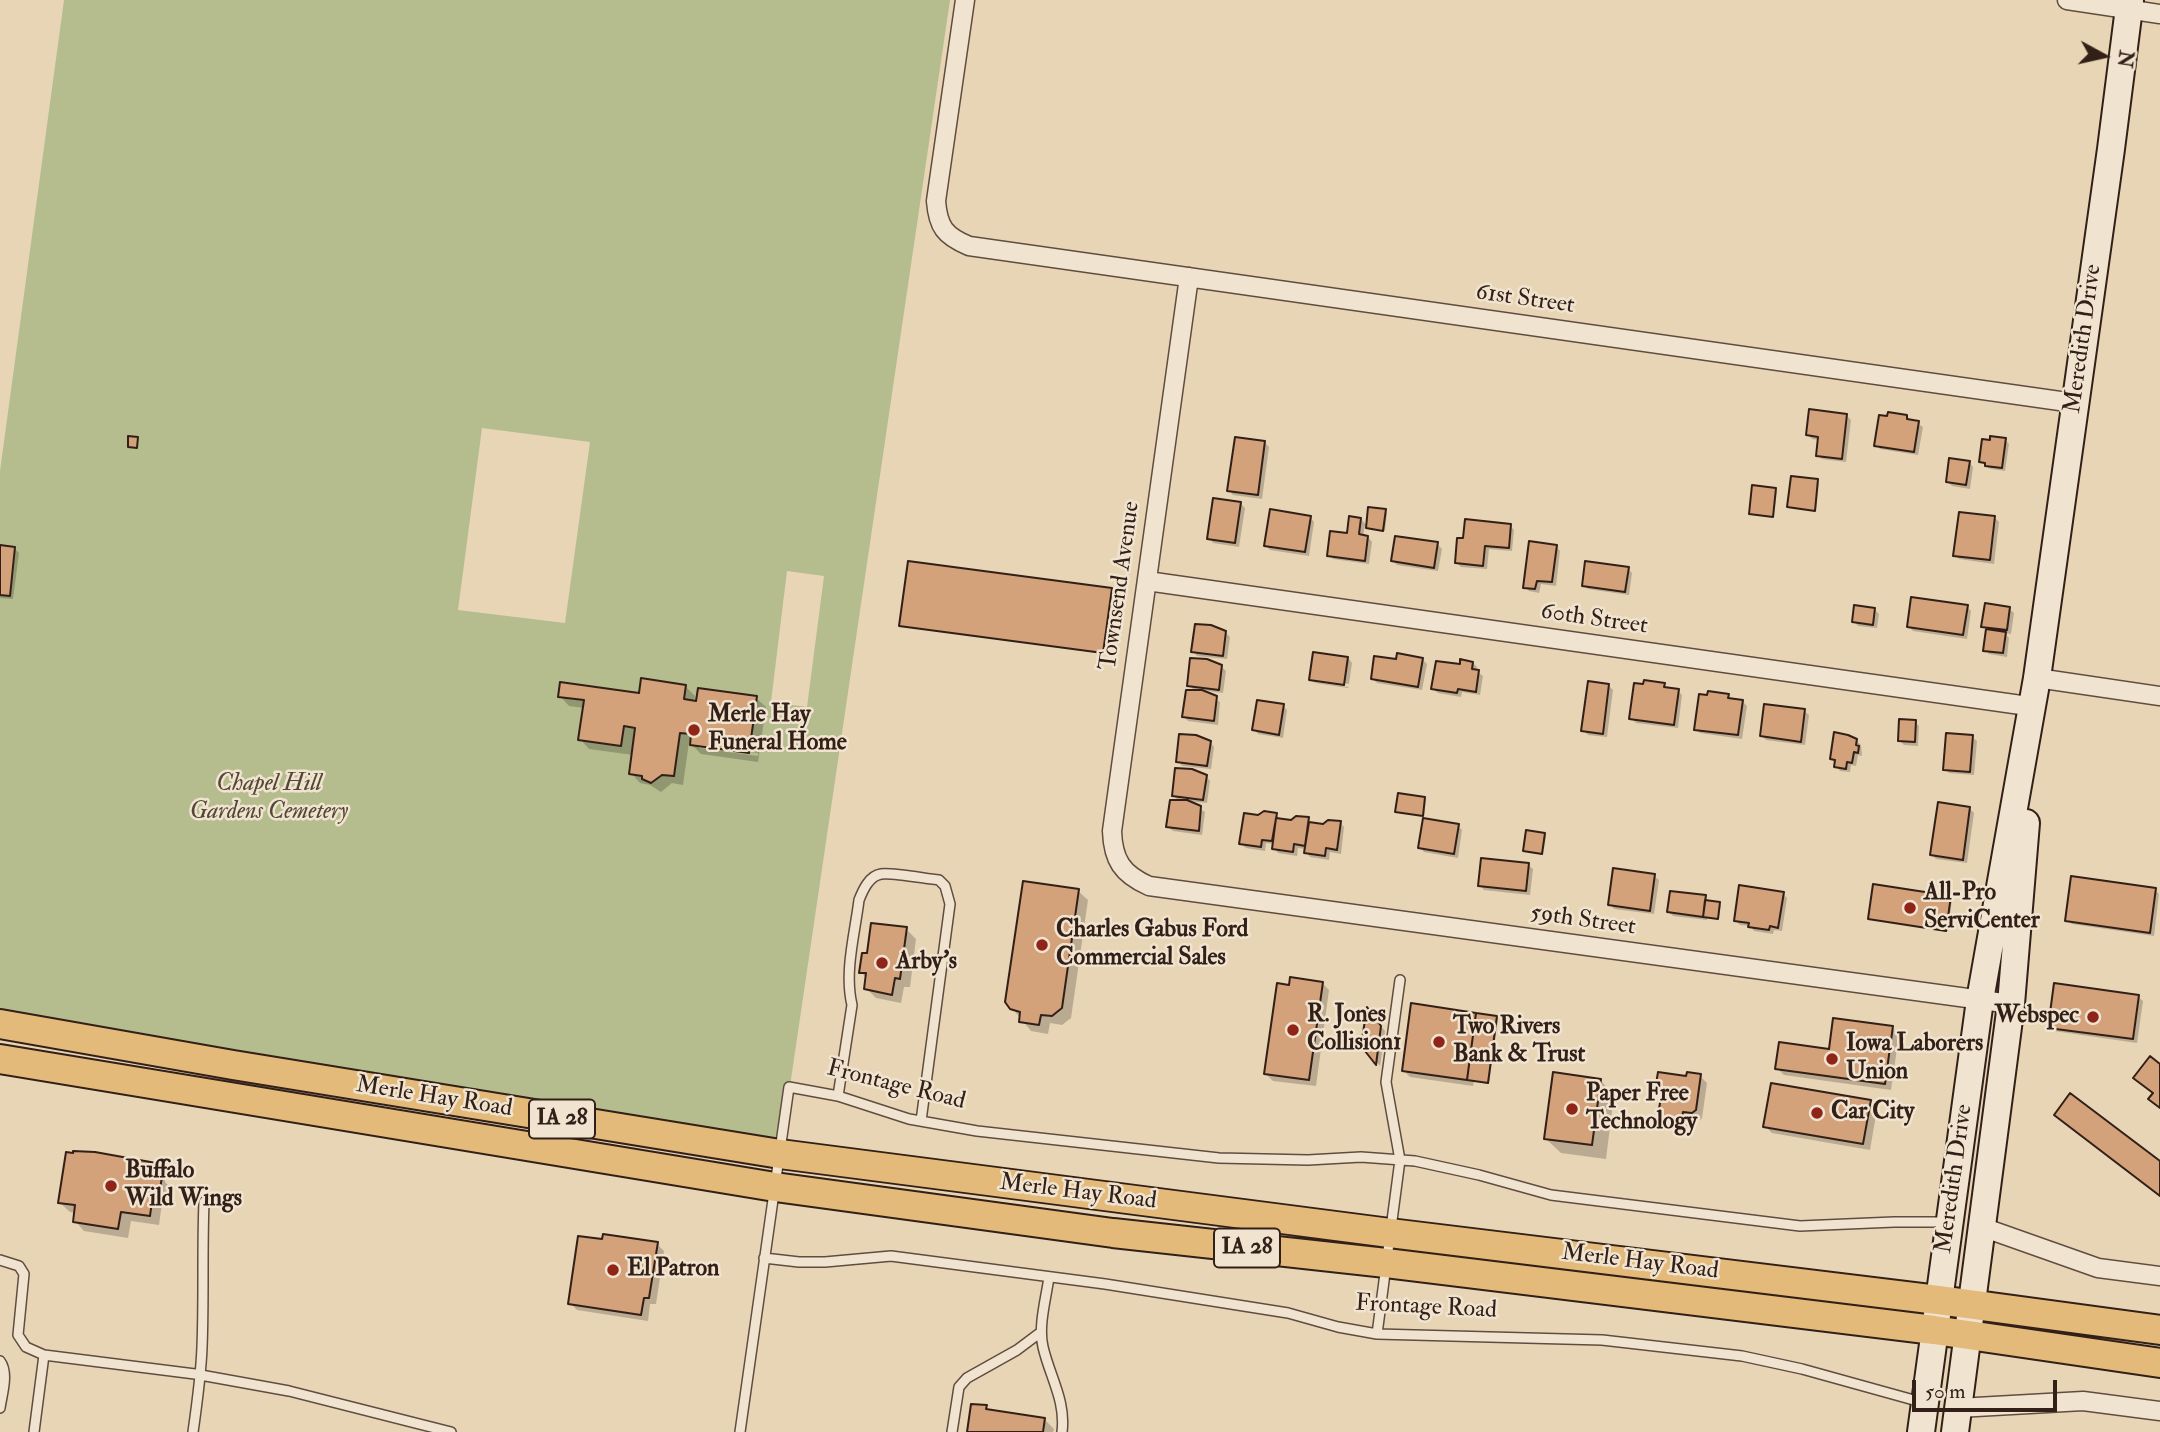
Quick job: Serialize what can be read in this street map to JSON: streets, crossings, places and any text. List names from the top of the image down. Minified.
{"streets":{"main road":["Meredith Drive","Merle Hay Road","IA 28"],"street":["61st Street","Townsend Avenue","60th Street","59th Street"],"lane":["Frontage Road"]},"crossings":[["61st Street","Meredith Drive"],["61st Street","Townsend Avenue"],["Meredith Drive","60th Street"],["Meredith Drive","59th Street"],["Meredith Drive","Frontage Road"],["Meredith Drive","Merle Hay Road"],["Townsend Avenue","60th Street"],["Townsend Avenue","59th Street"],["Frontage Road","Merle Hay Road"]],"parks":["Chapel Hill Gardens Cemetery"],"places":["Merle Hay Funeral Home","All-Pro ServiCenter","Charles Gabus Ford Commercial Sales","Arby's","Webspec","R. Jones Collision1","Two Rivers Bank & Trust","Iowa Laborers Union","Paper Free Technology","Car City","Buffalo Wild Wings","El Patron"],"scale_bar":"50 m","north":"right"}
